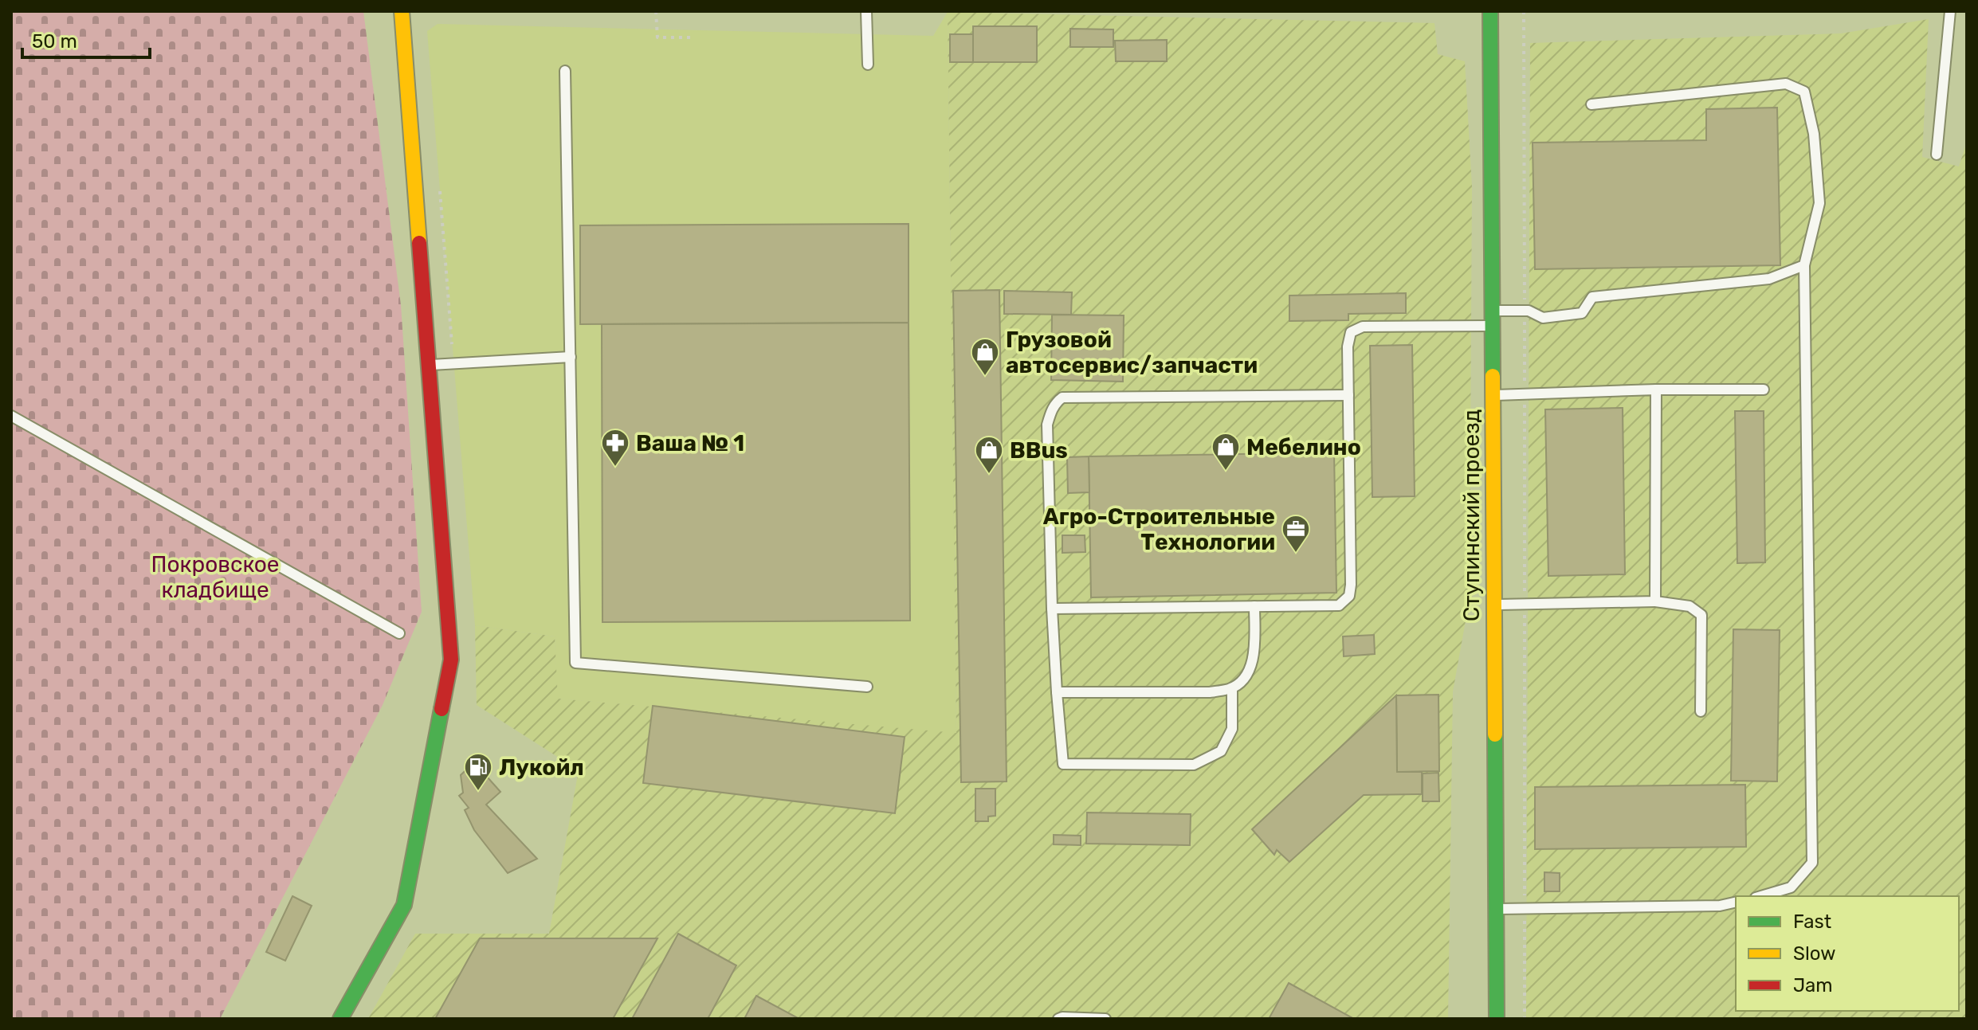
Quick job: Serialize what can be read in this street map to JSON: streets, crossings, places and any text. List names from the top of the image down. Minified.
{"streets":{"street":["Ступинский проезд"]},"parks":["Покровское кладбище"],"places":{"shop":["Грузовой автосервис/запчасти","Мебелино","BBus"],"pharmacy":["Ваша № 1"],"office":["Агро-Строительные Технологии"],"fuel station":["Лукойл"]},"legend":["Fast","Slow","Jam"],"scale_bar":"50 m"}
